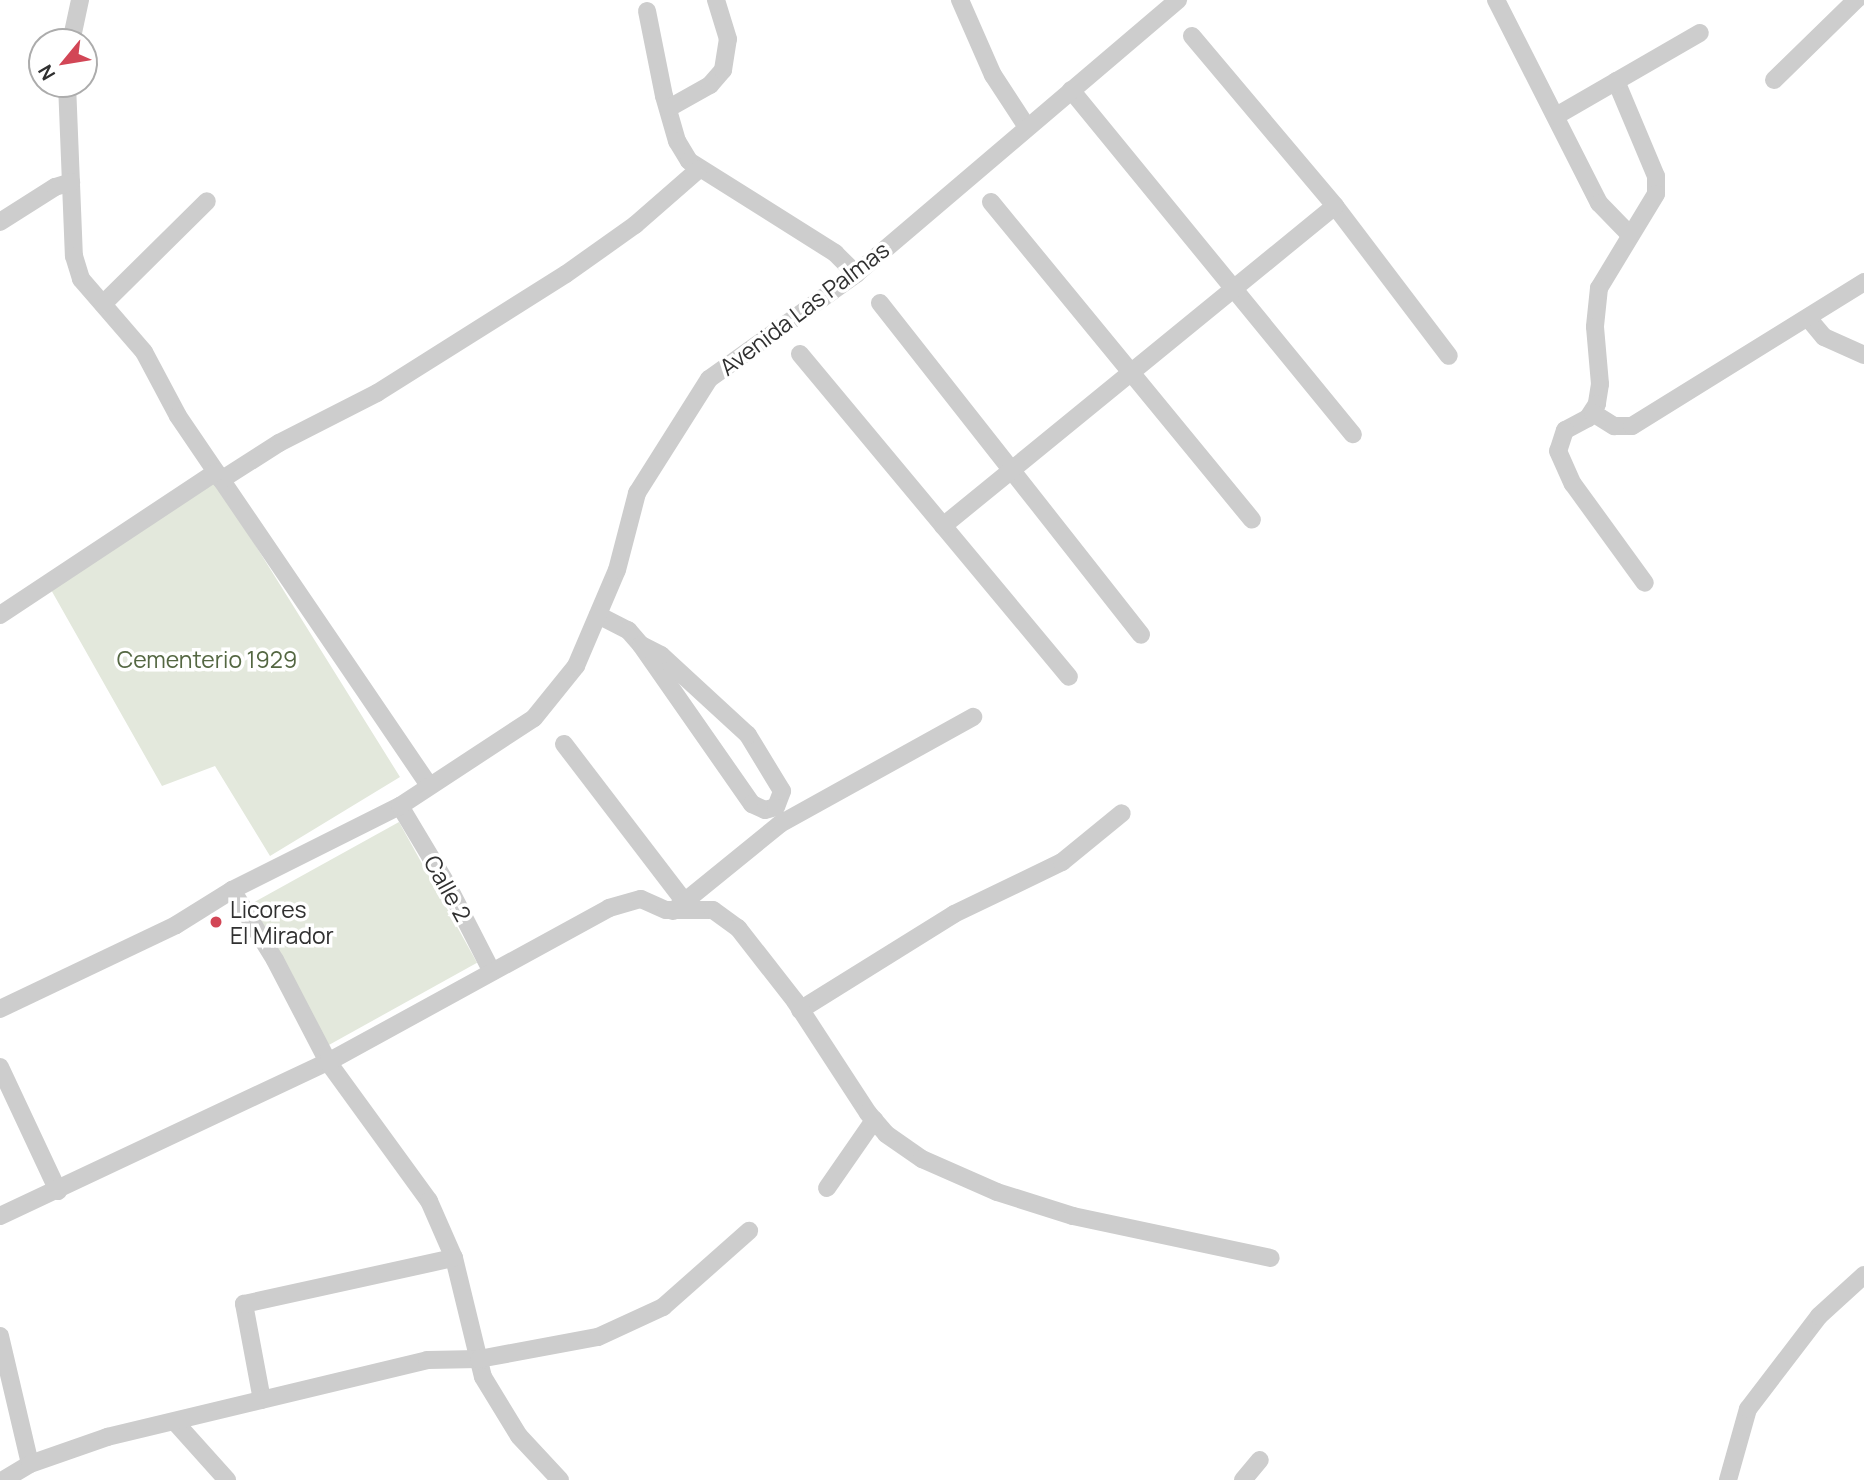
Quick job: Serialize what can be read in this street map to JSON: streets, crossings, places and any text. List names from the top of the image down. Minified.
{"streets":{"street":["Avenida Las Palmas","Calle 2"]},"crossings":[["Avenida Las Palmas","Calle 2"]],"parks":["Cementerio 1929"],"places":["Licores El Mirador"],"north":"bottom left"}
